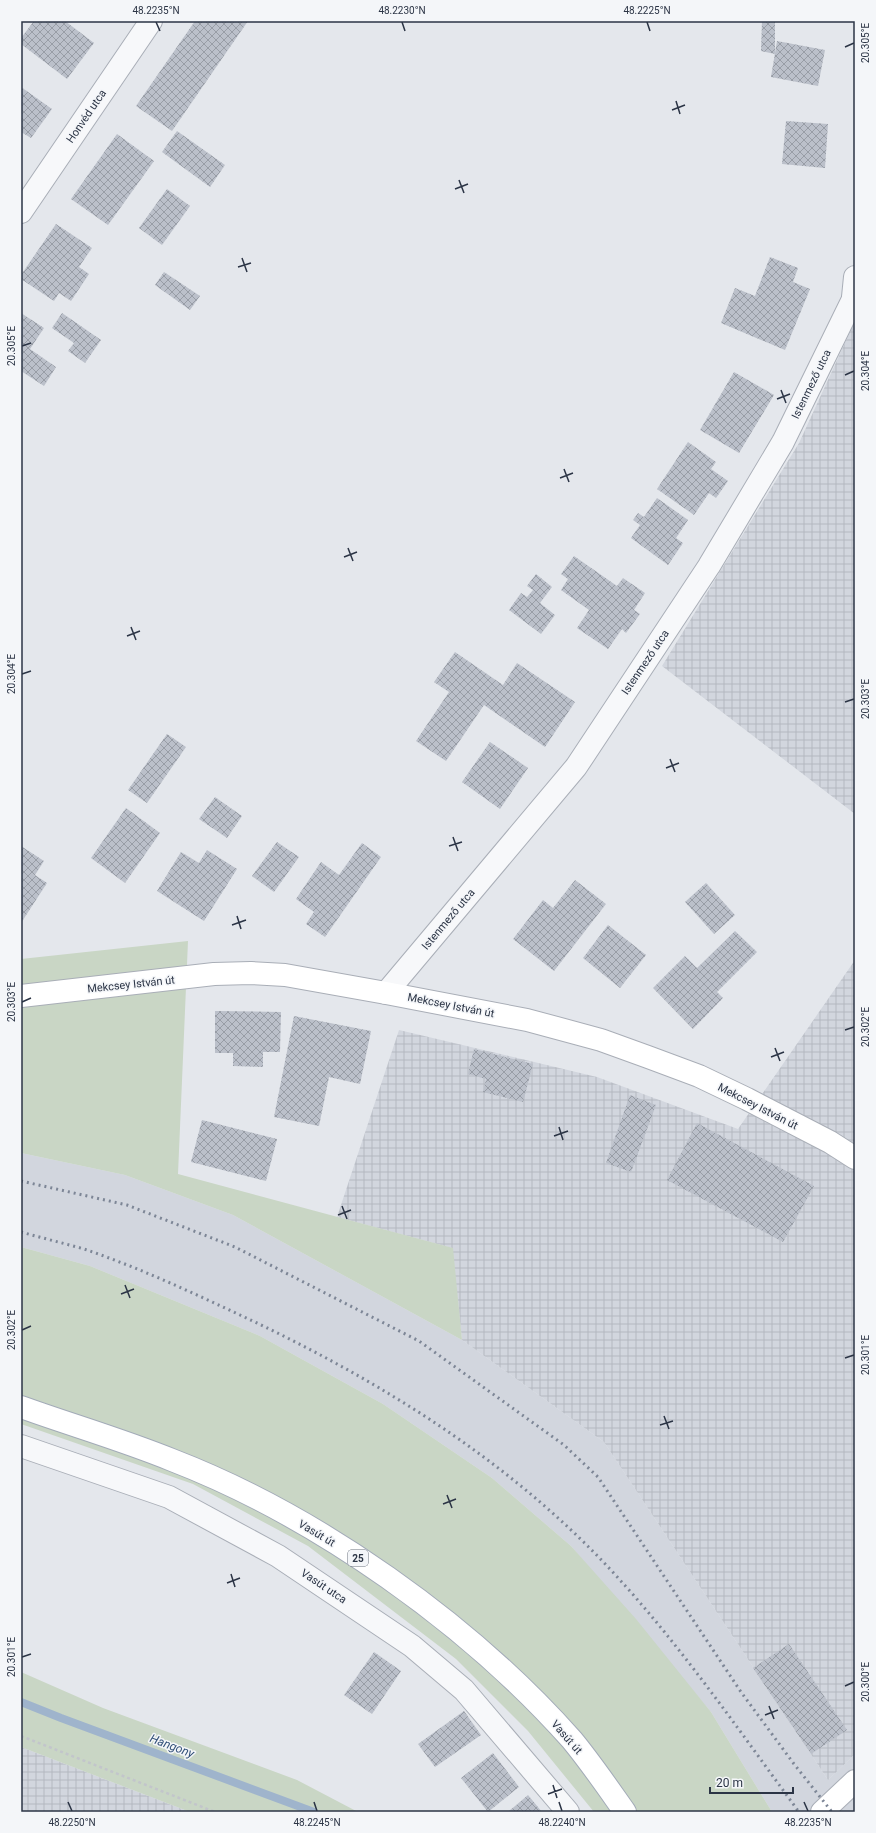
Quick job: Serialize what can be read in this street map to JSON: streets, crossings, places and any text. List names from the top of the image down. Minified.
{"streets":{"street":["Honvéd utca","Istenmező utca","Mekcsey István út","Vasút út","25","Vasút utca"]},"crossings":[["Istenmező utca","Mekcsey István út"]],"water":["Hangony"],"scale_bar":"20 m","coordinates":["48.2235°N","48.2230°N","48.2225°N","20.305°E","20.304°E","20.303°E","20.302°E","20.301°E","20.300°E","48.2250°N","48.2245°N","48.2240°N"]}
